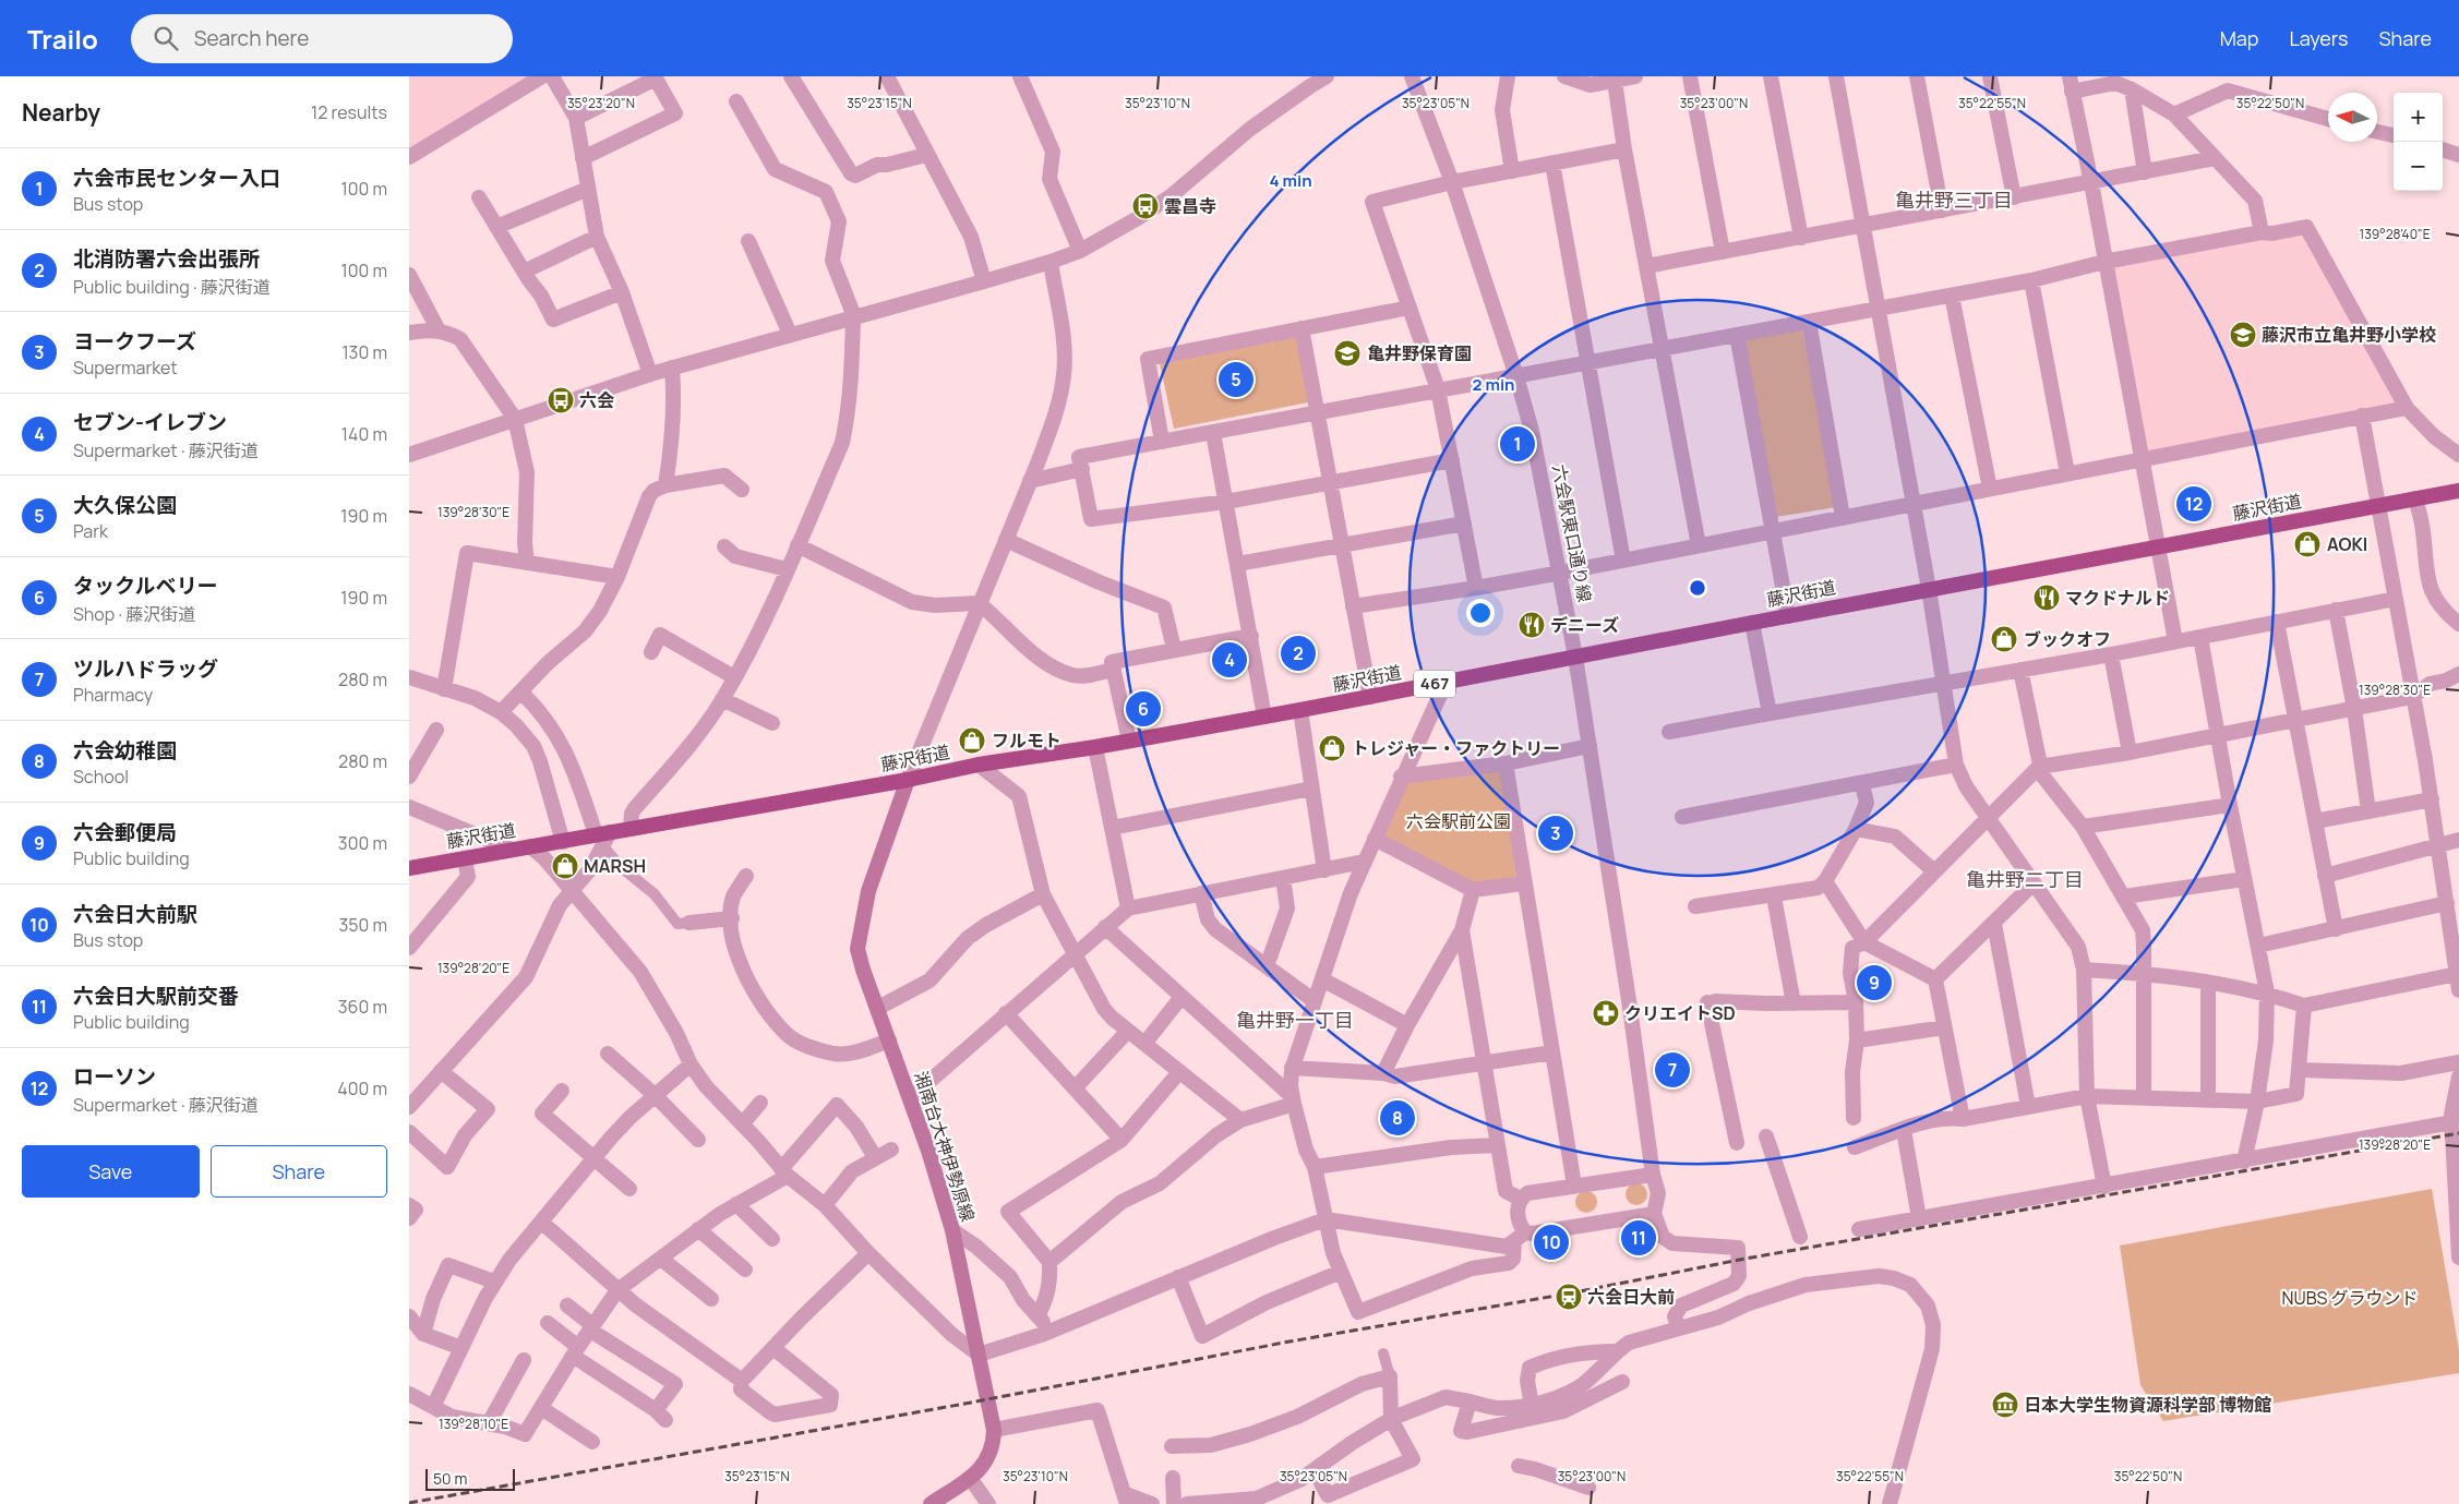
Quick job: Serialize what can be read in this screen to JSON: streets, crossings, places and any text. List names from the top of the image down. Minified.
{"streets":{"highway":["藤沢街道","467"],"main road":["湘南台大神伊勢原線"],"street":["六会駅東口通り線"]},"crossings":[["藤沢街道","六会駅東口通り線"],["藤沢街道","湘南台大神伊勢原線"]],"districts":["亀井野三丁目","亀井野二丁目","亀井野一丁目"],"parks":["六会駅前公園","NUBS グラウンド"],"places":{"bus stop":["雲昌寺","六会"],"school or university":["藤沢市立亀井野小学校","亀井野保育園"],"shop":["AOKI","ブックオフ","フルモト","トレジャー・ファクトリー","MARSH"],"restaurant":["マクドナルド","デニーズ"],"pharmacy":["クリエイトSD"],"station":["六会日大前"],"museum":["日本大学生物資源科学部 博物館"]},"scale_bar":"50 m","north":"left","page":{"header":"Trailo","search":"Search here","nav":["Map","Layers","Share"],"heading":["Nearby","12 results"],"map_buttons":["+","−"],"list":[{"mark":"1","name":"六会市民センター入口","note":"Bus stop","value":"100 m"},{"mark":"2","name":"北消防署六会出張所","note":"Public building · 藤沢街道","value":"100 m"},{"mark":"3","name":"ヨークフーズ","note":"Supermarket","value":"130 m"},{"mark":"4","name":"セブン-イレブン","note":"Supermarket · 藤沢街道","value":"140 m"},{"mark":"5","name":"大久保公園","note":"Park","value":"190 m"},{"mark":"6","name":"タックルベリー","note":"Shop · 藤沢街道","value":"190 m"},{"mark":"7","name":"ツルハドラッグ","note":"Pharmacy","value":"280 m"},{"mark":"8","name":"六会幼稚園","note":"School","value":"280 m"},{"mark":"9","name":"六会郵便局","note":"Public building","value":"300 m"},{"mark":"10","name":"六会日大前駅","note":"Bus stop","value":"350 m"},{"mark":"11","name":"六会日大駅前交番","note":"Public building","value":"360 m"},{"mark":"12","name":"ローソン","note":"Supermarket · 藤沢街道","value":"400 m"}],"pins":["5","1","12","2","4","6","3","9","7","8","11","10"],"buttons":["Save","Share"],"scale":"50 m"},"coordinates":["35°23'20\"N","35°23'15\"N","35°23'10\"N","35°23'05\"N","35°23'00\"N","35°22'55\"N","35°22'50\"N","139°28'40\"E","139°28'30\"E","139°28'20\"E","139°28'10\"E"],"rings":["4 min","2 min"]}
